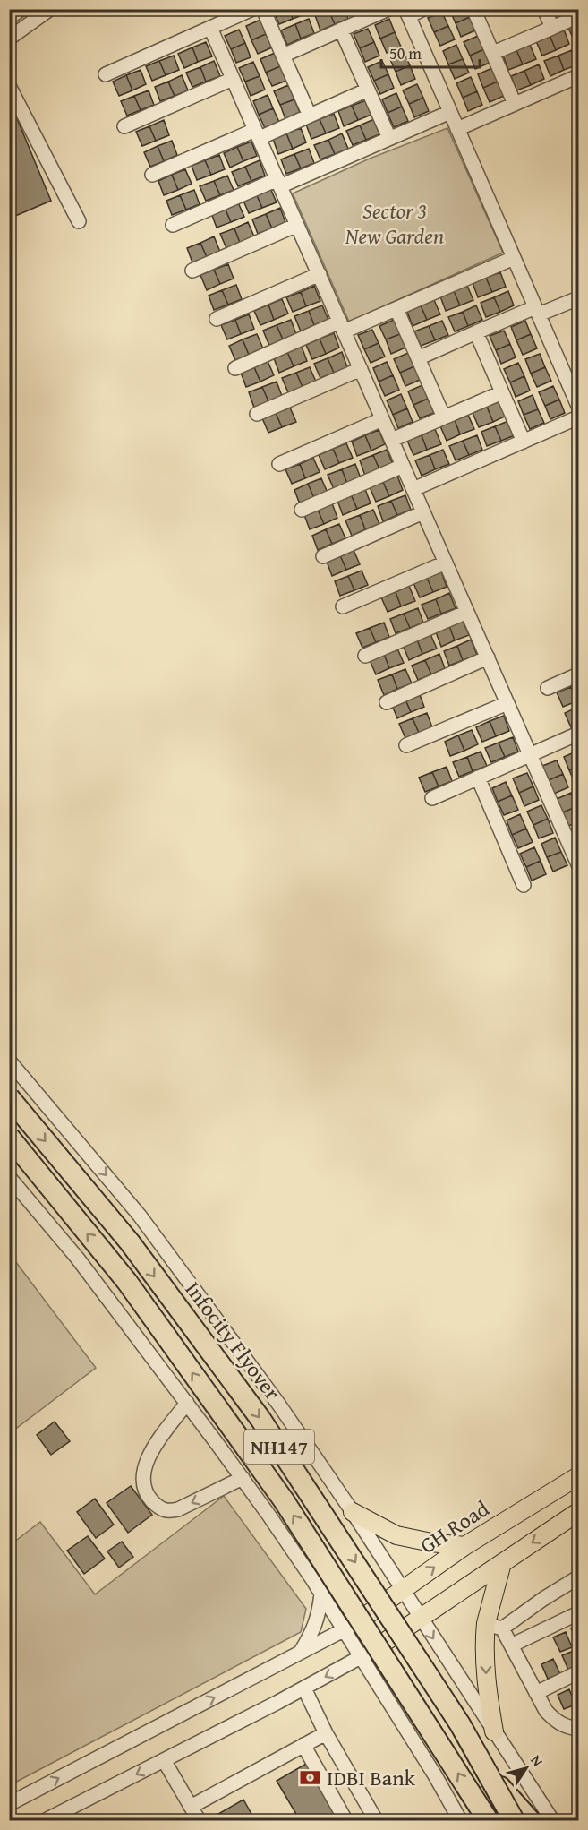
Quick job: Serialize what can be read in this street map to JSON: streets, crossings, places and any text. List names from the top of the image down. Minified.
{"streets":{"highway":["Infocity Flyover","NH147"],"main road":["GH Road"]},"parks":["Sector 3 New Garden"],"places":{"bank":["IDBI Bank"]},"scale_bar":"50 m","north":"top right"}
